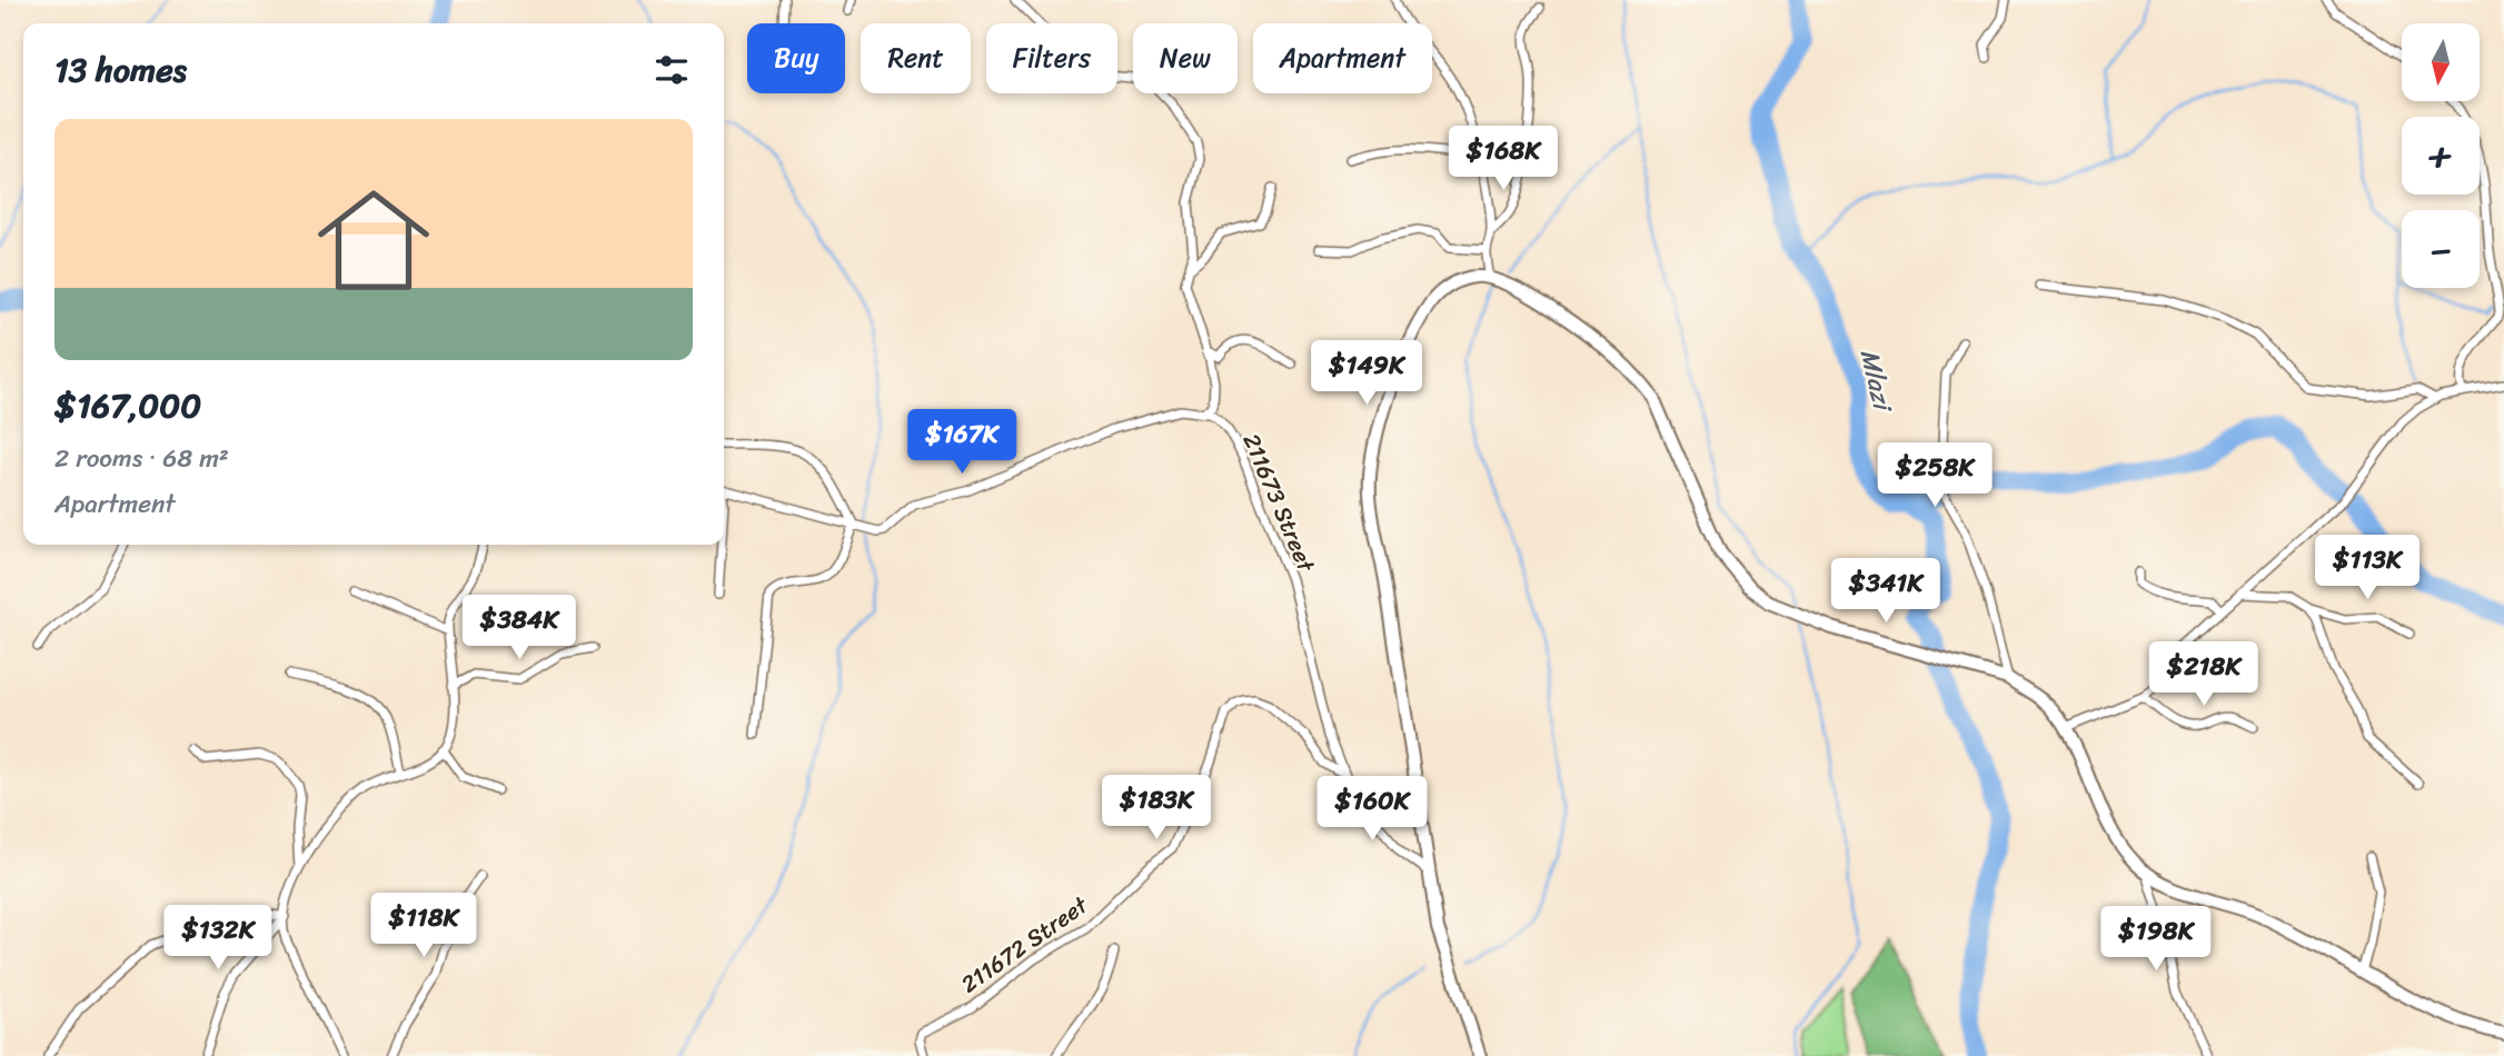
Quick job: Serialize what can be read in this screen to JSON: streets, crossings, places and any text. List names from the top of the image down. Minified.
{"streets":{"street":["211673 Street","211672 Street"]},"crossings":[["211673 Street","211672 Street"]],"water":["Mlazi"],"north":"bottom","page":{"map_buttons":["+","−"],"chip":["Buy","Rent","Filters","New","Apartment"],"heading":"13 homes","list":[{"name":"$167,000","note":"2 rooms · 68 m² · Apartment"}],"price":["$168K","$149K","$167K","$258K","$113K","$341K","$384K","$218K","$183K","$160K","$118K","$132K","$198K"]}}
